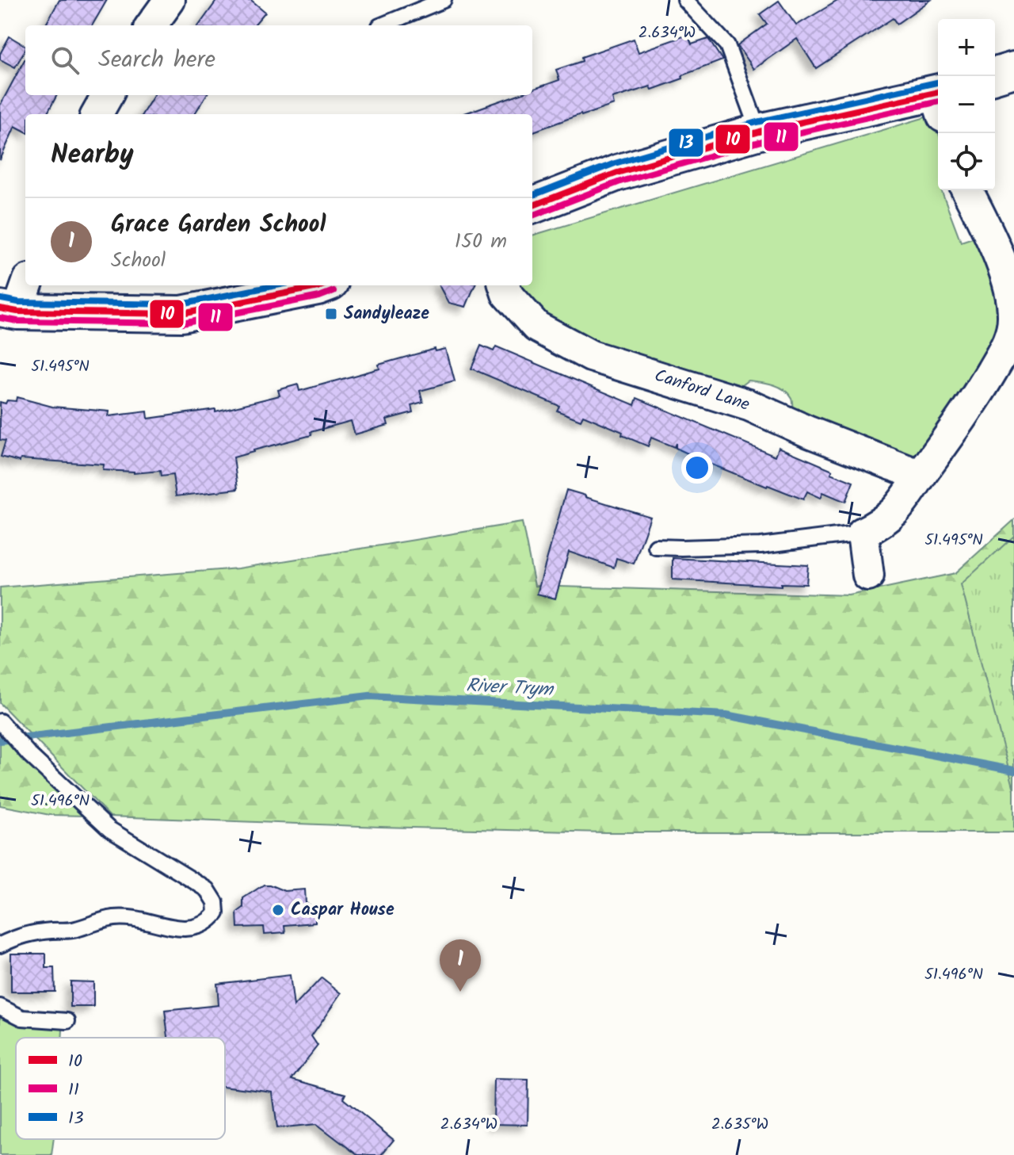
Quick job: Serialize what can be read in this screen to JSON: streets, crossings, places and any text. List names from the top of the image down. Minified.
{"streets":{"street":["Canford Lane"]},"water":["River Trym"],"places":{"transit":["Sandyleaze"],"other":["Caspar House"]},"lines":["transit line 13","transit line 10","transit line 11"],"legend":["10","11","13"],"page":{"map_buttons":["+","−"],"search":"Search here","heading":"Nearby","list":[{"mark":"1","name":"Grace Garden School","note":"School","value":"150 m"}],"pins":"1"},"coordinates":["2.634°W","51.495°N","51.496°N","2.635°W"]}
